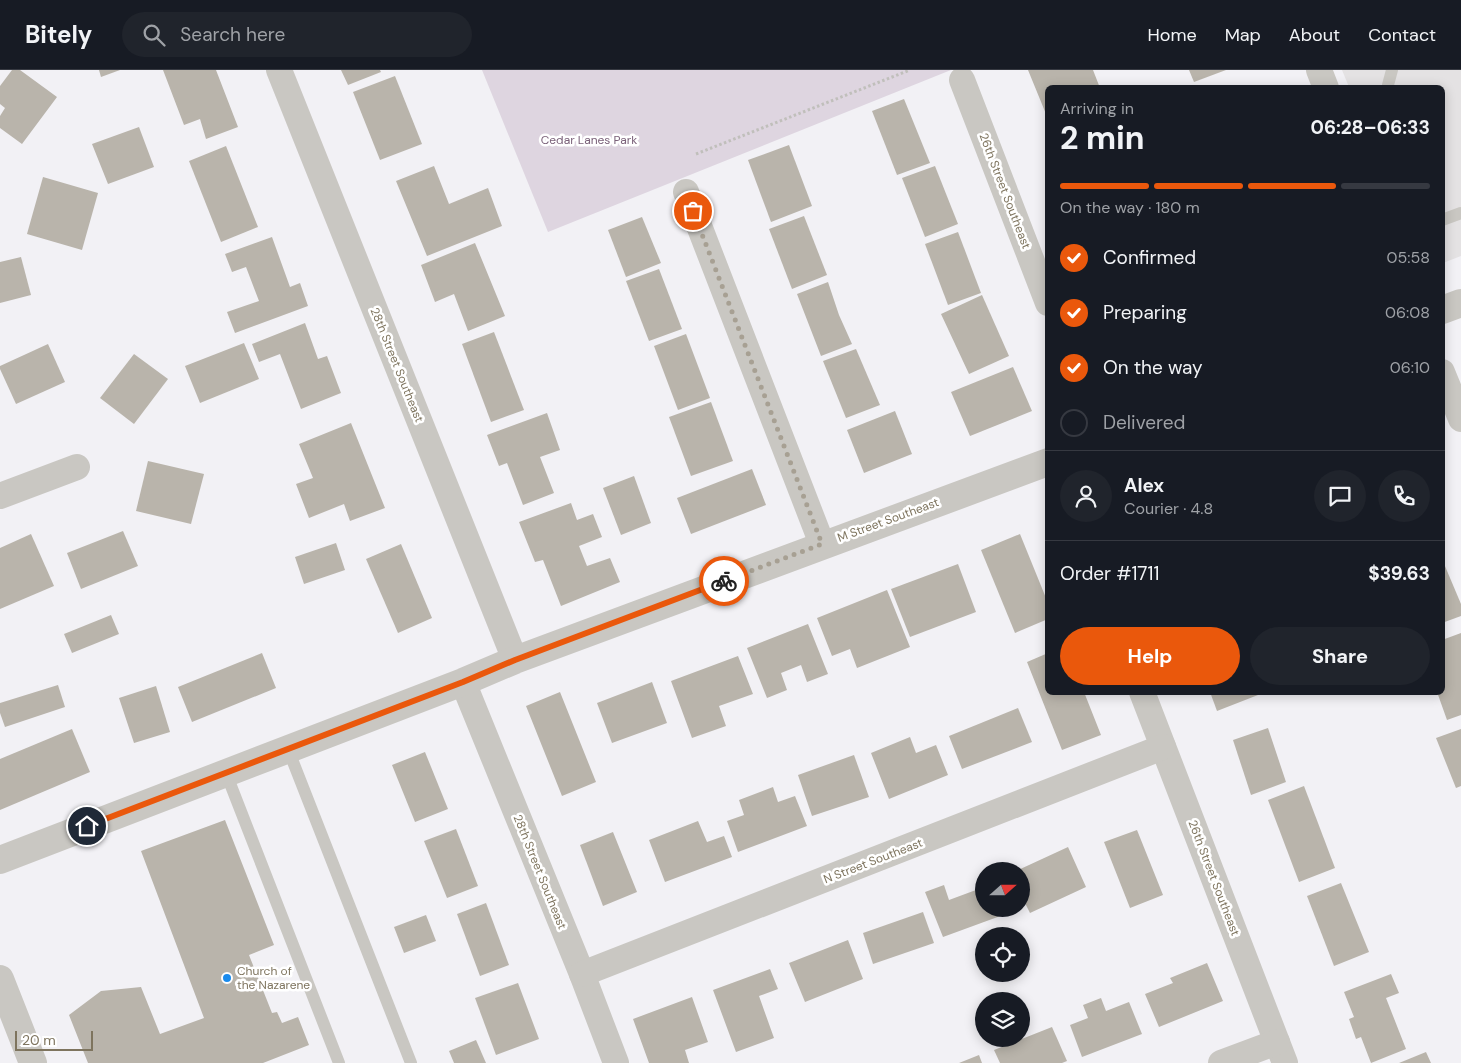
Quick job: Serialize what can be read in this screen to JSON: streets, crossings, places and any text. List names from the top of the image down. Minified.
{"streets":{"street":["26th Street Southeast","28th Street Southeast","M Street Southeast","N Street Southeast"]},"crossings":[["26th Street Southeast","N Street Southeast"],["28th Street Southeast","M Street Southeast"],["28th Street Southeast","N Street Southeast"]],"parks":["Cedar Lanes Park"],"places":["Church of the Nazarene"],"scale_bar":"20 m","north":"right","page":{"header":"Bitely","search":"Search here","nav":["Home","Map","About","Contact"],"heading":["2 min","Arriving in","06:28–06:33"],"panel":["Alex","Courier · 4.8","Order #1711","$39.63"],"bar":"On the way · 180 m","list":[["Confirmed","05:58"],["Preparing","06:08"],["On the way","06:10"],"Delivered"],"buttons":["Help","Share"],"scale":"20 m"}}
